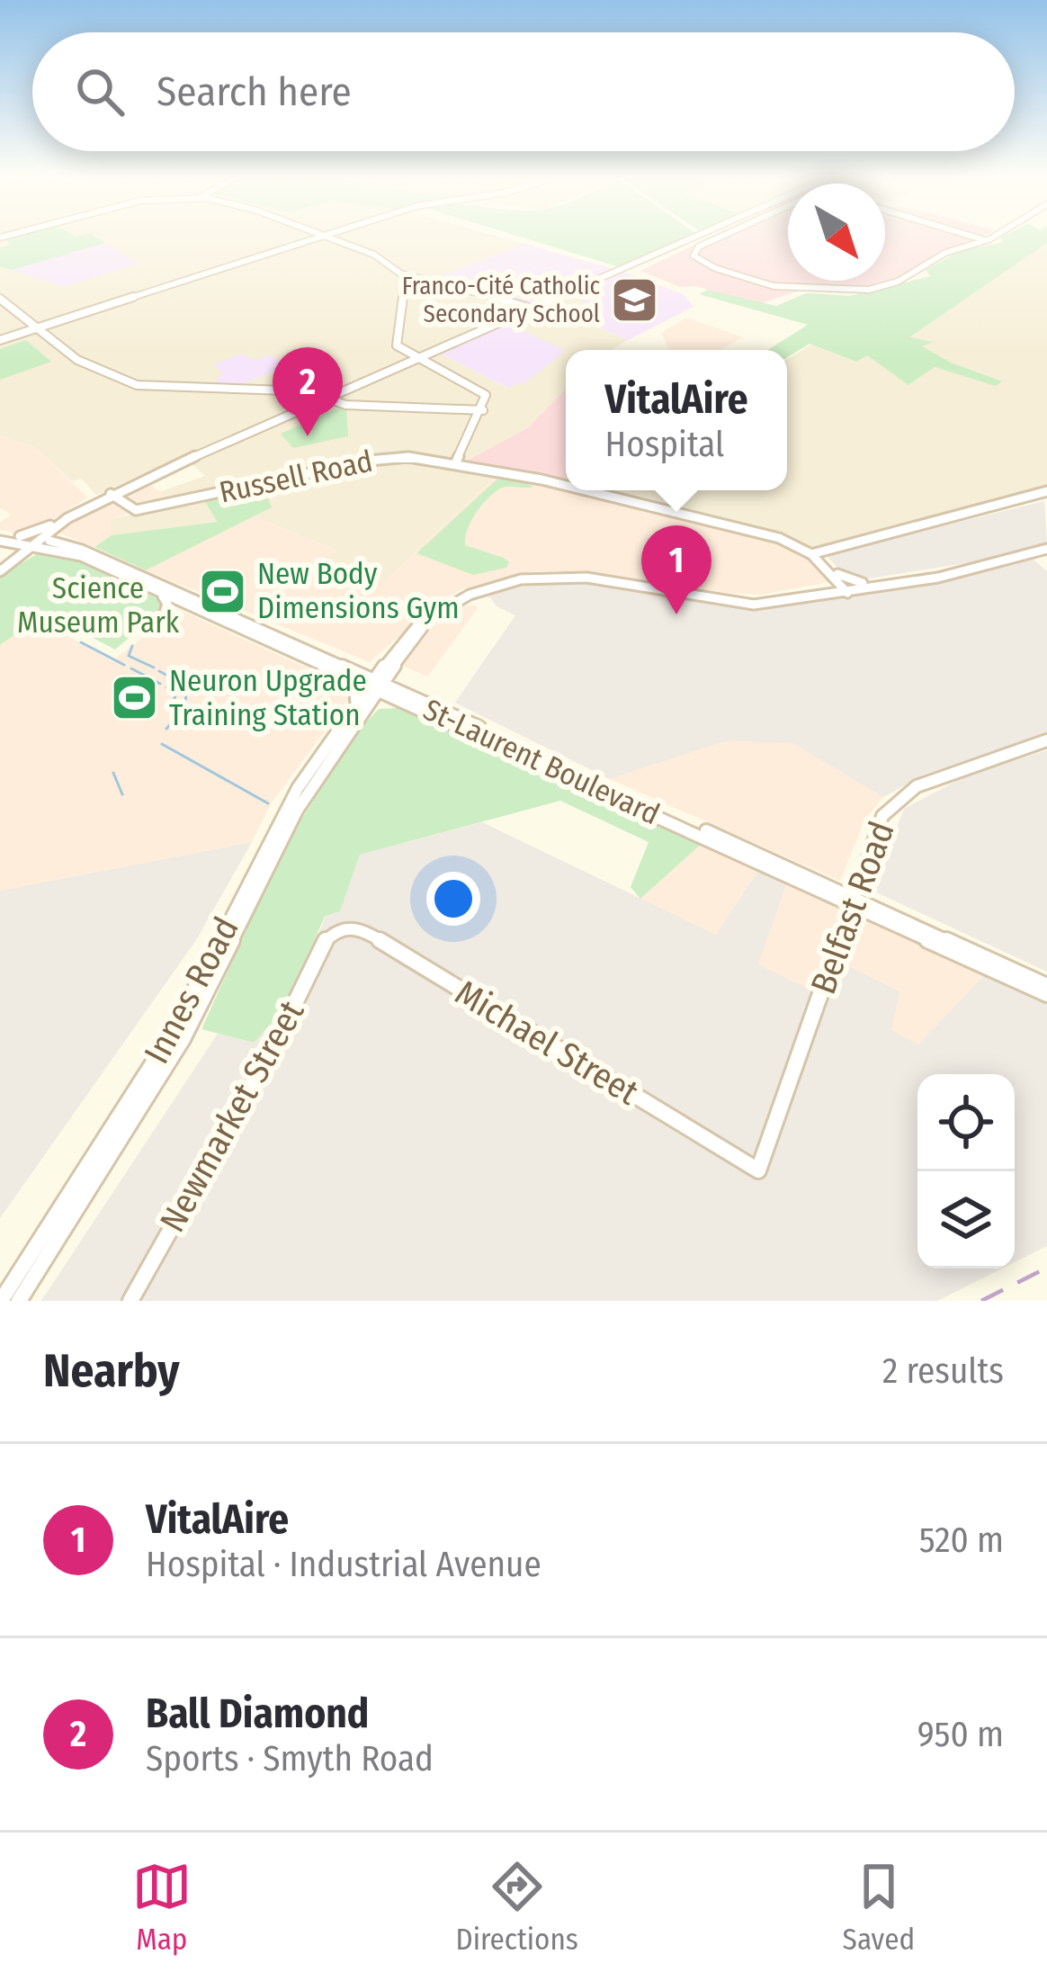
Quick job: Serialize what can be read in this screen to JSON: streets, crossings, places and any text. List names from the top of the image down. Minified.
{"streets":{"street":["Russell Road","St-Laurent Boulevard","Belfast Road","Innes Road","Michael Street","Newmarket Street"]},"crossings":[["St-Laurent Boulevard","Belfast Road"],["St-Laurent Boulevard","Innes Road"],["Belfast Road","Michael Street"],["Michael Street","Newmarket Street"]],"parks":["Science Museum Park"],"places":{"school or university":["Franco-Cité Catholic Secondary School"],"sports":["New Body Dimensions Gym","Neuron Upgrade Training Station"]},"north":"bottom right","page":{"search":"Search here","pins":["2","1"],"popup":["VitalAire","Hospital"],"heading":["Nearby","2 results"],"list":[{"mark":"1","name":"VitalAire","note":"Hospital · Industrial Avenue","value":"520 m"},{"mark":"2","name":"Ball Diamond","note":"Sports · Smyth Road","value":"950 m"}],"nav":["Map","Directions","Saved"]}}
